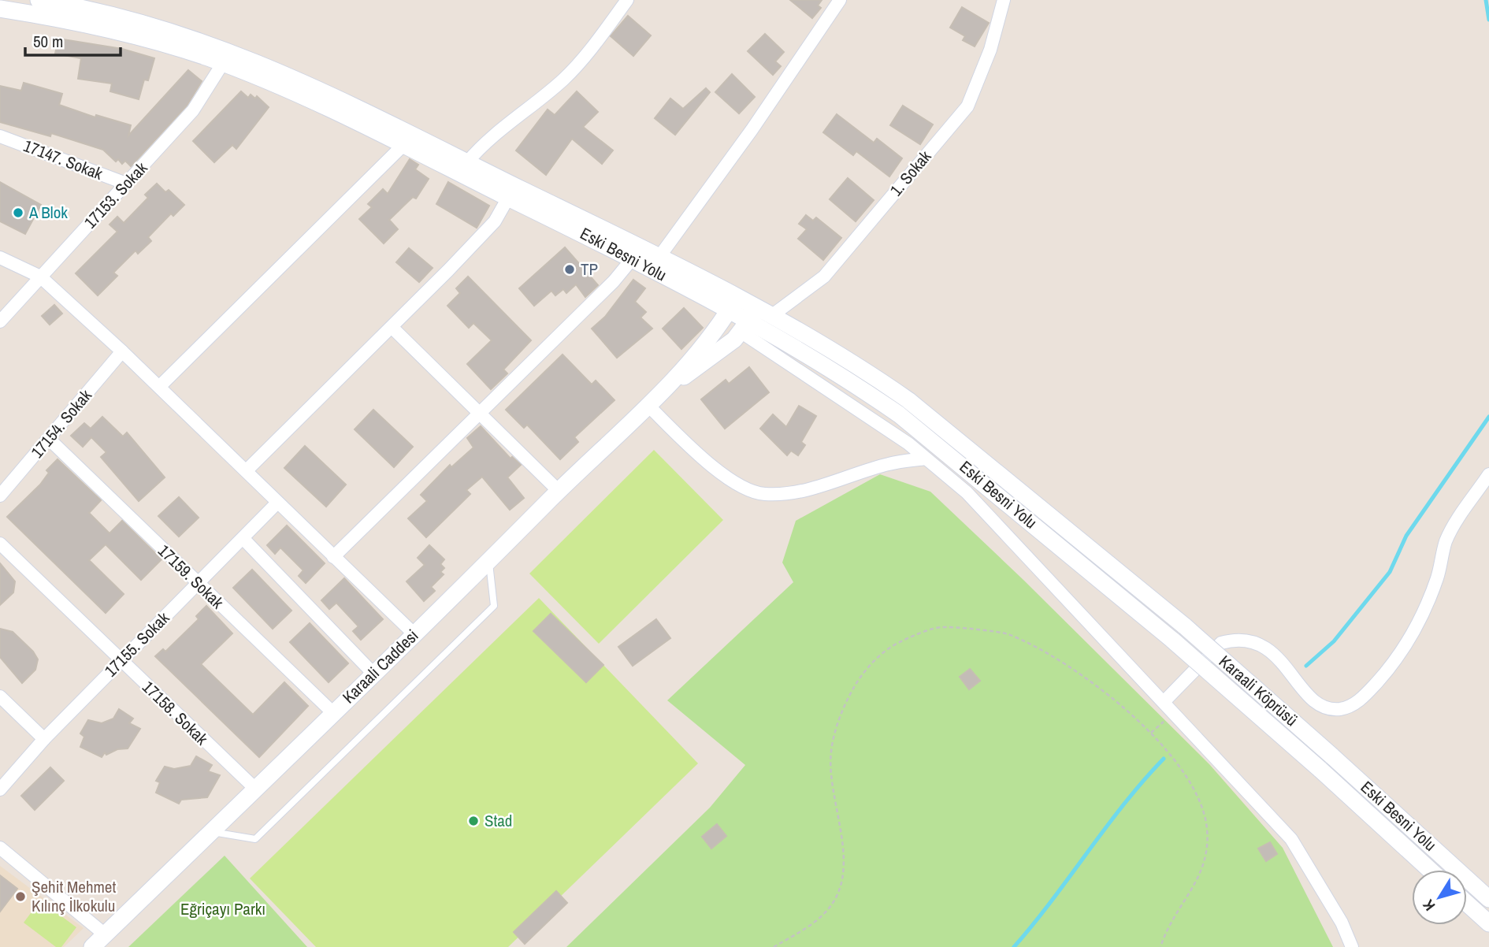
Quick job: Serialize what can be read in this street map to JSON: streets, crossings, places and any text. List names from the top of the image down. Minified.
{"streets":{"main road":["Eski Besni Yolu","Karaali Caddesi","Karaali Köprüsü"],"street":["17147. Sokak","1. Sokak","17153. Sokak","17154. Sokak","17159. Sokak","17155. Sokak","17158. Sokak"]},"crossings":[["17147. Sokak","17153. Sokak"],["1. Sokak","Eski Besni Yolu"],["17153. Sokak","Eski Besni Yolu"],["Eski Besni Yolu","Karaali Köprüsü"],["17154. Sokak","17159. Sokak"],["17159. Sokak","17155. Sokak"],["17159. Sokak","Karaali Caddesi"],["17155. Sokak","17158. Sokak"],["Karaali Caddesi","17158. Sokak"]],"parks":["Eğriçayı Parkı"],"places":["A Blok","TP","Stad","Şehit Mehmet Kılınç İlkokulu"],"scale_bar":"50 m","north":"bottom left"}
